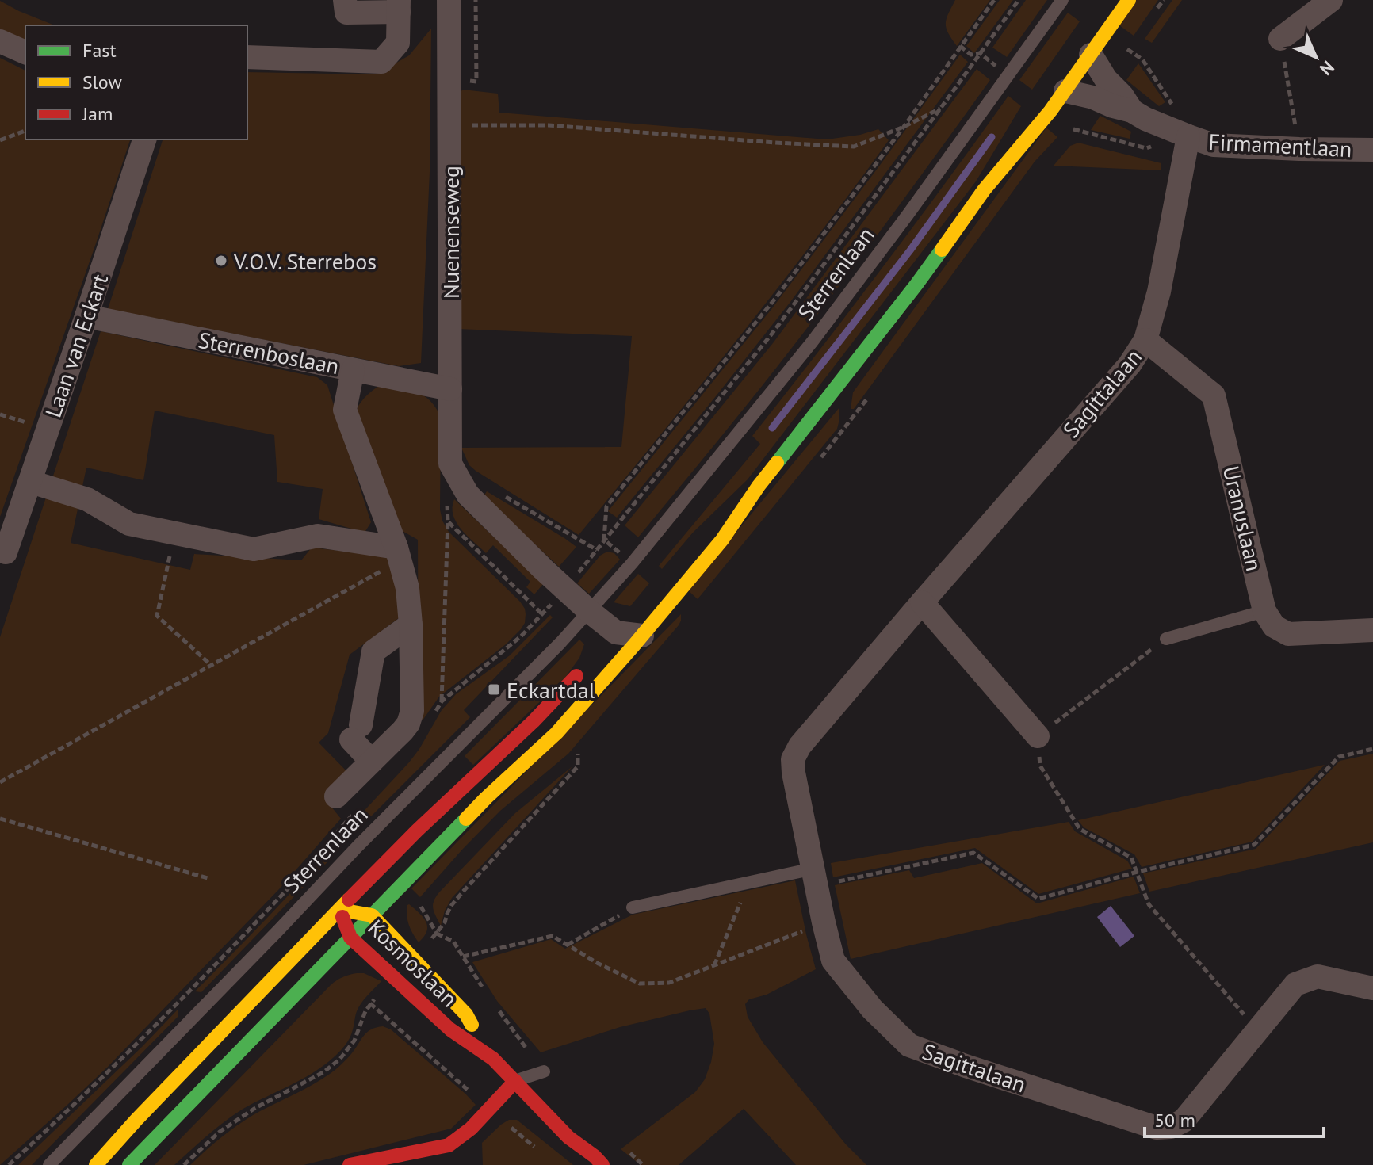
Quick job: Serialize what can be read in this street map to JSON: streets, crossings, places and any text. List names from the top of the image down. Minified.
{"streets":{"main road":["Kosmoslaan"],"street":["Firmamentlaan","Nuenenseweg","Laan van Eckart","Sterrenboslaan","Sagittalaan","Uranuslaan"],"lane":["Sterrenlaan"]},"crossings":[["Firmamentlaan","Sagittalaan"],["Nuenenseweg","Sterrenlaan"],["Nuenenseweg","Sterrenboslaan"],["Laan van Eckart","Sterrenboslaan"],["Sagittalaan","Uranuslaan"]],"places":{"other":["V.O.V. Sterrebos"],"transit":["Eckartdal"]},"legend":["Fast","Slow","Jam"],"scale_bar":"50 m","north":"bottom right"}
